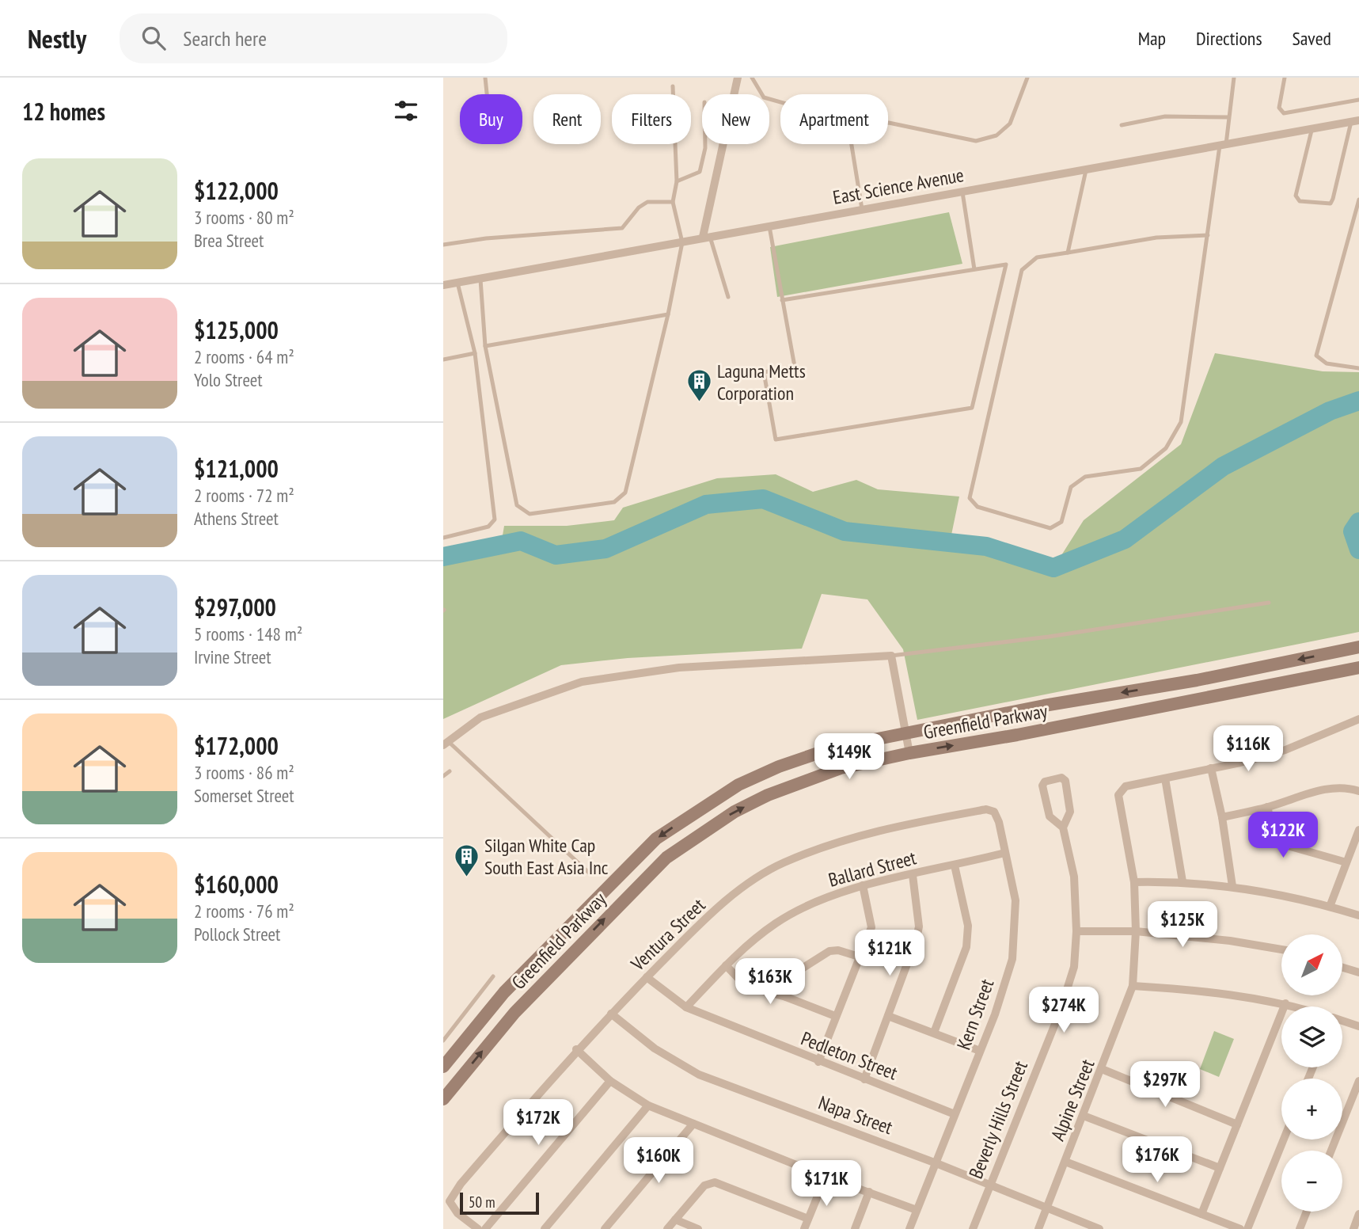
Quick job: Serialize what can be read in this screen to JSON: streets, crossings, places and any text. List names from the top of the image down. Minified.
{"streets":{"main road":["Greenfield Parkway"],"street":["East Science Avenue","Ballard Street","Ventura Street","Kern Street","Pedleton Street","Alpine Street","Napa Street","Beverly Hills Street"]},"crossings":[["Ballard Street","Kern Street"],["Ballard Street","Pedleton Street"],["Ventura Street","Kern Street"],["Ventura Street","Pedleton Street"],["Ventura Street","Napa Street"],["Kern Street","Pedleton Street"],["Kern Street","Napa Street"],["Alpine Street","Napa Street"],["Napa Street","Beverly Hills Street"]],"places":{"building":["Laguna Metts Corporation","Silgan White Cap South East Asia Inc"]},"scale_bar":"50 m","north":"top right","page":{"header":"Nestly","search":"Search here","nav":["Map","Directions","Saved"],"heading":"12 homes","chip":["Buy","Rent","Filters","New","Apartment"],"list":[{"name":"$122,000","note":"3 rooms · 80 m² · Brea Street"},{"name":"$125,000","note":"2 rooms · 64 m² · Yolo Street"},{"name":"$121,000","note":"2 rooms · 72 m² · Athens Street"},{"name":"$297,000","note":"5 rooms · 148 m² · Irvine Street"},{"name":"$172,000","note":"3 rooms · 86 m² · Somerset Street"},{"name":"$160,000","note":"2 rooms · 76 m² · Pollock Street"}],"price":["$116K","$149K","$122K","$125K","$121K","$163K","$274K","$297K","$172K","$176K","$160K","$171K"],"map_buttons":["+","−"],"scale":"50 m"}}
